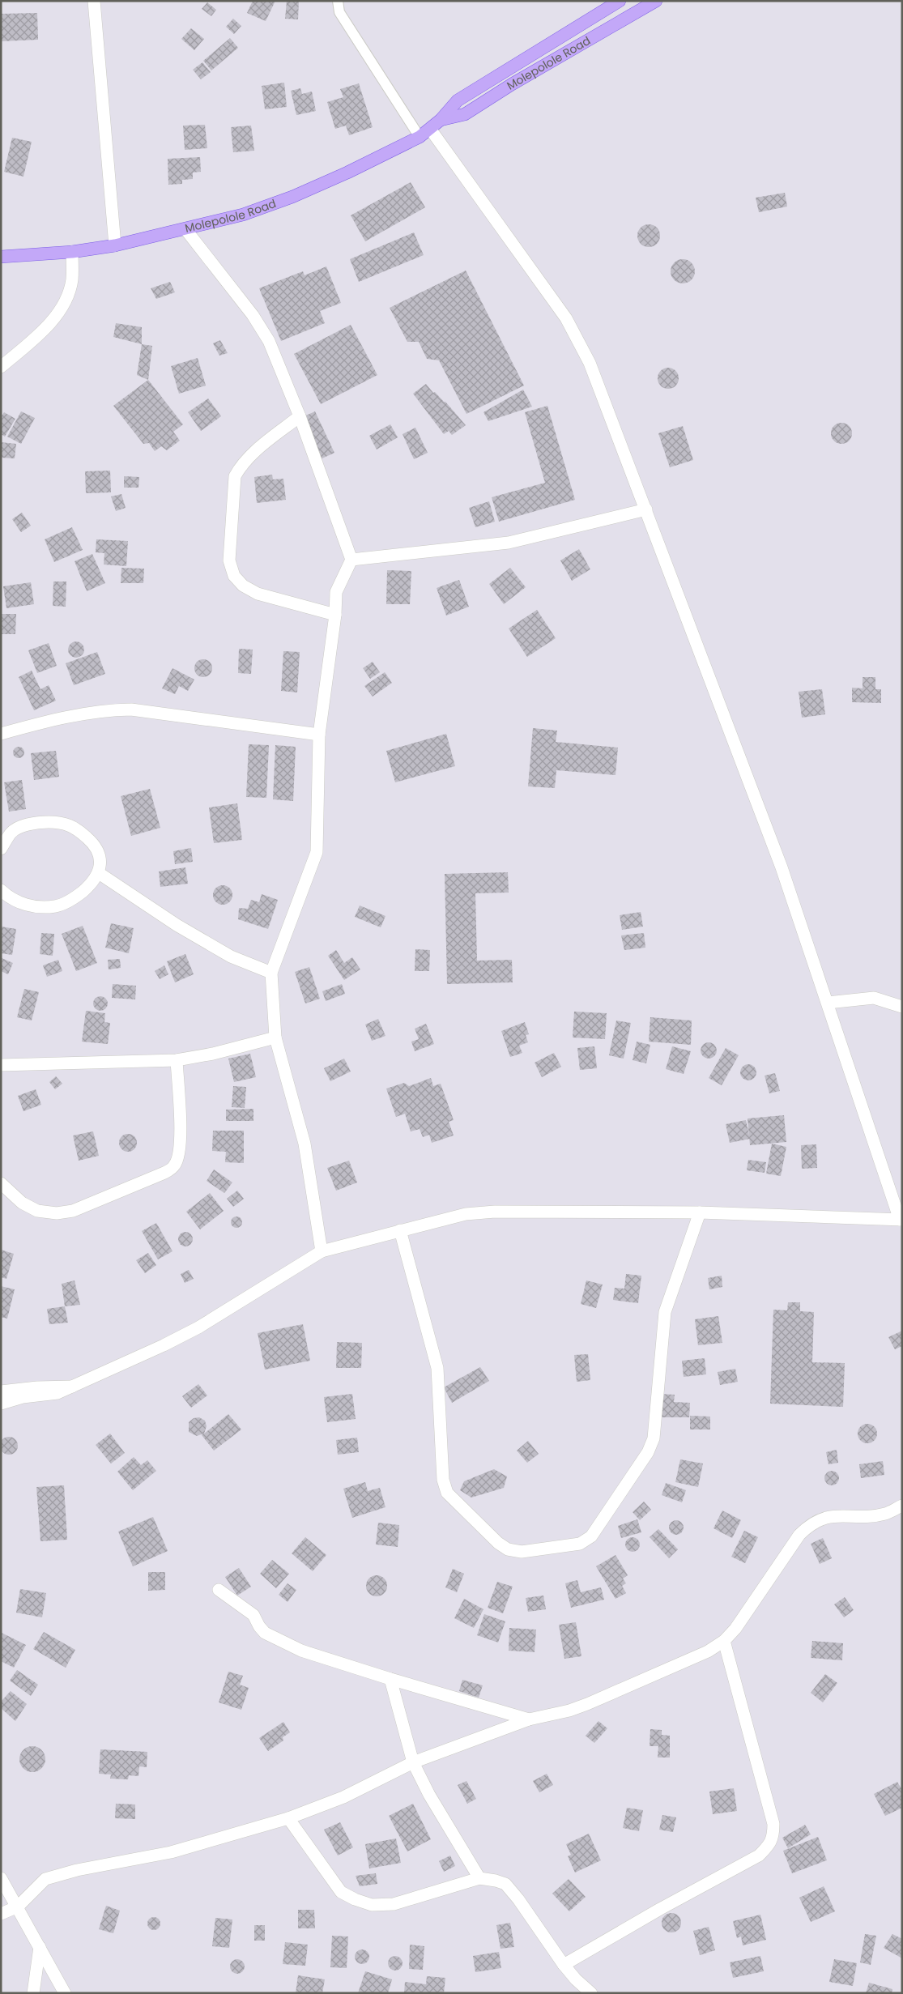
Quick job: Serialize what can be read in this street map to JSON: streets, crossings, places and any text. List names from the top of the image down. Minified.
{"streets":{"main road":["Molepolole Road"]}}
